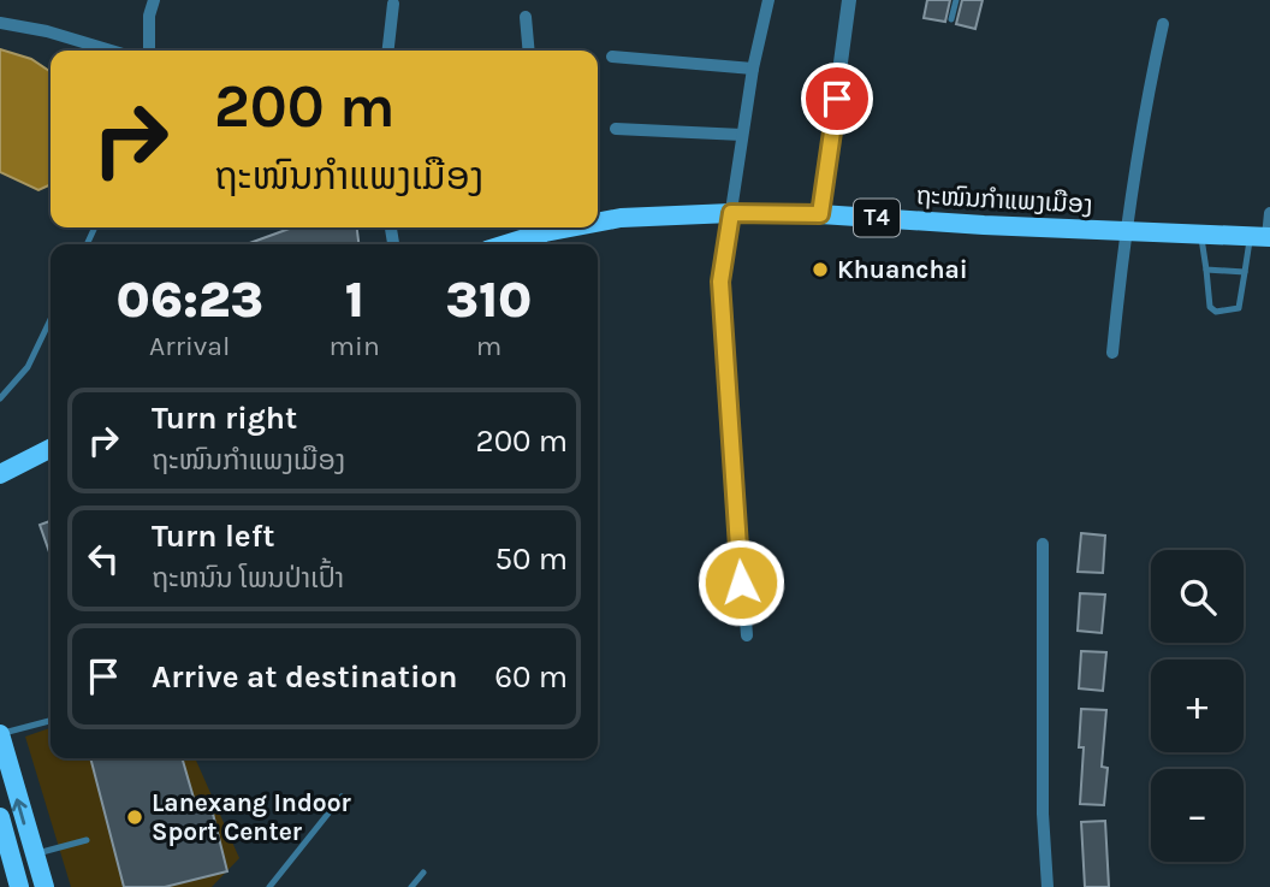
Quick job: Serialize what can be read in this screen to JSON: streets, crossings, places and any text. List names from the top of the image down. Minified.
{"streets":{"main road":["ຖະໜົນກຳແພງເມືອງ","T4"]},"places":["Khuanchai","Lanexang Indoor Sport Center"],"page":{"turn":["200 m","ຖະໜົນກຳແພງເມືອງ"],"eta":["06:23","Arrival","1","min","310","m"],"list":[{"name":"Turn right","note":"ຖະໜົນກຳແພງເມືອງ","value":"200 m"},{"name":"Turn left","note":"ຖະຫນົນ ໂພນປ່າເປົ້າ","value":"50 m"},{"name":"Arrive at destination","value":"60 m"}],"map_buttons":["+","−"]}}
